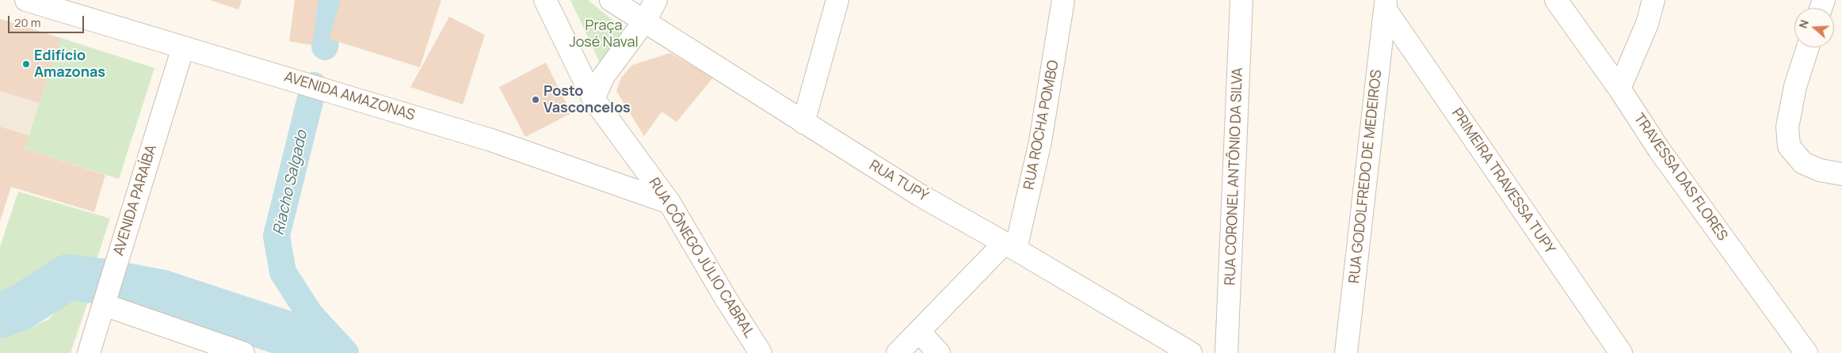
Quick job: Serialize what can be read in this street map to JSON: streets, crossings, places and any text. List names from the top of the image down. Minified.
{"streets":{"street":["AVENIDA AMAZONAS","RUA ROCHA POMBO","RUA CORONEL ANTÔNIO DA SILVA","RUA GODOLFREDO DE MEDEIROS","TRAVESSA DAS FLORES","RUA TUPÝ","PRIMEIRA TRAVESSA TUPY","AVENIDA PARAÍBA","RUA CÔNEGO JÚLIO CABRAL"]},"crossings":[["AVENIDA AMAZONAS","AVENIDA PARAÍBA"],["AVENIDA AMAZONAS","RUA CÔNEGO JÚLIO CABRAL"],["RUA ROCHA POMBO","RUA TUPÝ"],["RUA GODOLFREDO DE MEDEIROS","PRIMEIRA TRAVESSA TUPY"]],"water":["Riacho Salgado"],"parks":["Praça José Naval"],"places":["Edifício Amazonas","Posto Vasconcelos"],"scale_bar":"20 m","north":"left"}
